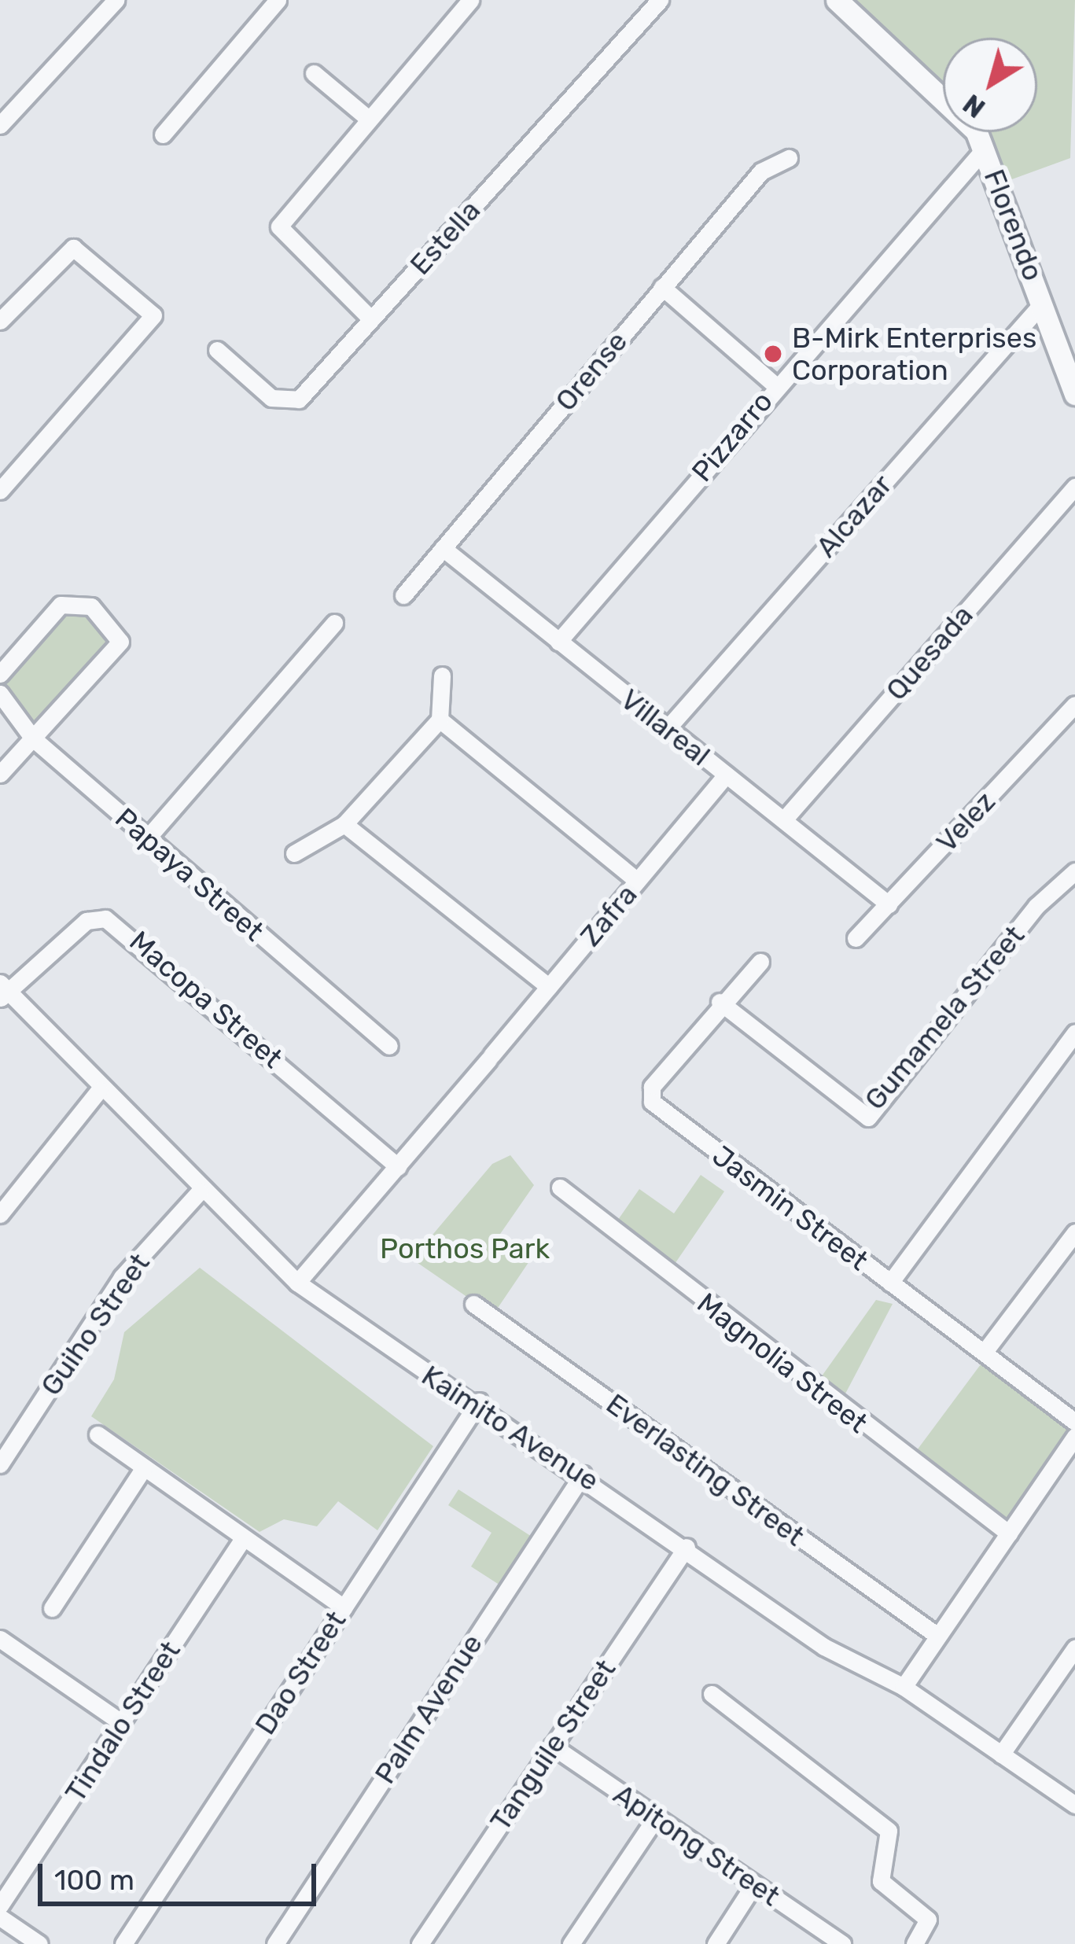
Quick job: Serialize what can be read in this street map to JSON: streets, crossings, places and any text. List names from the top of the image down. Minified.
{"streets":{"street":["Florendo","Estella","Orense","Pizzarro","Alcazar","Quesada","Villareal","Velez","Papaya Street","Zafra","Macopa Street","Gumamela Street","Jasmin Street","Guiho Street","Magnolia Street","Kaimito Avenue","Everlasting Street","Dao Street","Palm Avenue","Tindalo Street","Tanguile Street","Apitong Street"]},"crossings":[["Florendo","Pizzarro"],["Florendo","Alcazar"],["Orense","Villareal"],["Pizzarro","Villareal"],["Alcazar","Villareal"],["Quesada","Villareal"],["Villareal","Velez"],["Villareal","Zafra"],["Zafra","Macopa Street"],["Zafra","Kaimito Avenue"],["Macopa Street","Kaimito Avenue"],["Gumamela Street","Jasmin Street"],["Guiho Street","Kaimito Avenue"],["Kaimito Avenue","Dao Street"],["Kaimito Avenue","Palm Avenue"],["Kaimito Avenue","Tanguile Street"],["Tanguile Street","Apitong Street"]],"parks":["Porthos Park"],"places":["B-Mirk Enterprises Corporation"],"scale_bar":"100 m","north":"bottom left"}
